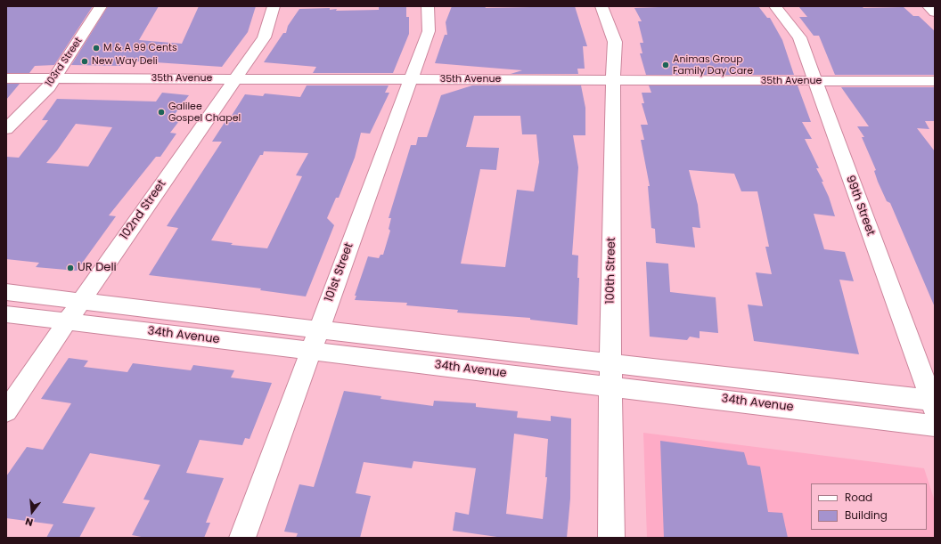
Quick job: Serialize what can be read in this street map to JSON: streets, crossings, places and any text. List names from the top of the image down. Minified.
{"streets":{"street":["103rd Street","35th Avenue","99th Street","102nd Street","100th Street","101st Street","34th Avenue"]},"crossings":[["103rd Street","35th Avenue"],["35th Avenue","99th Street"],["35th Avenue","102nd Street"],["35th Avenue","100th Street"],["35th Avenue","101st Street"],["99th Street","34th Avenue"],["102nd Street","34th Avenue"],["100th Street","34th Avenue"],["101st Street","34th Avenue"]],"places":["M & A 99 Cents","New Way Deli","Animas Group Family Day Care","Galilee Gospel Chapel","UR Deli"],"legend":["Road","Building"],"north":"bottom"}
